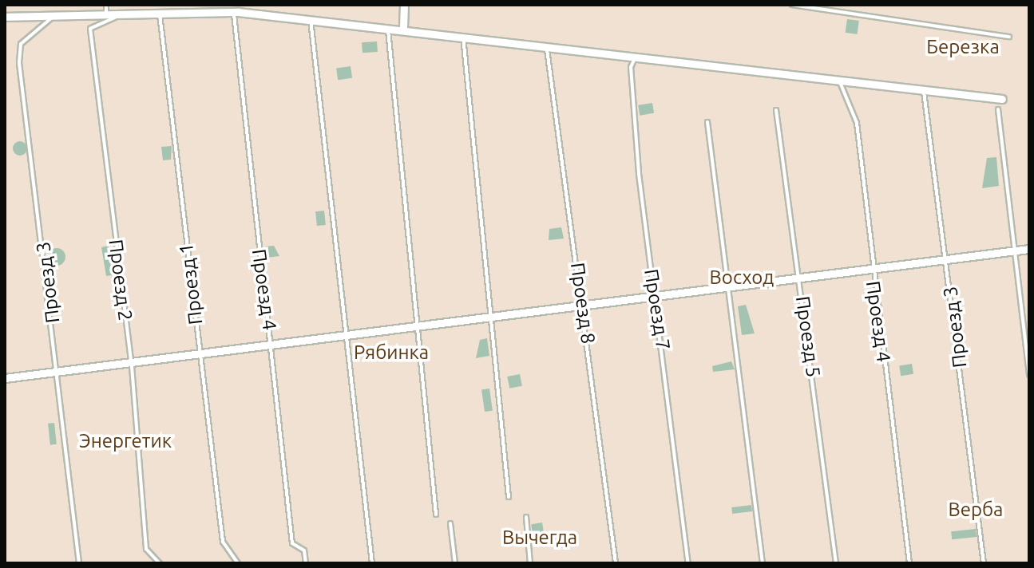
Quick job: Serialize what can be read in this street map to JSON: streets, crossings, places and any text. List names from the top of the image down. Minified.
{"streets":{"lane":["Проезд 2","Проезд 3","Проезд 1","Проезд 4","Проезд 8","Проезд 7","Проезд 5"]},"parks":["Березка","Восход","Рябинка","Энергетик","Верба","Вычегда"]}
